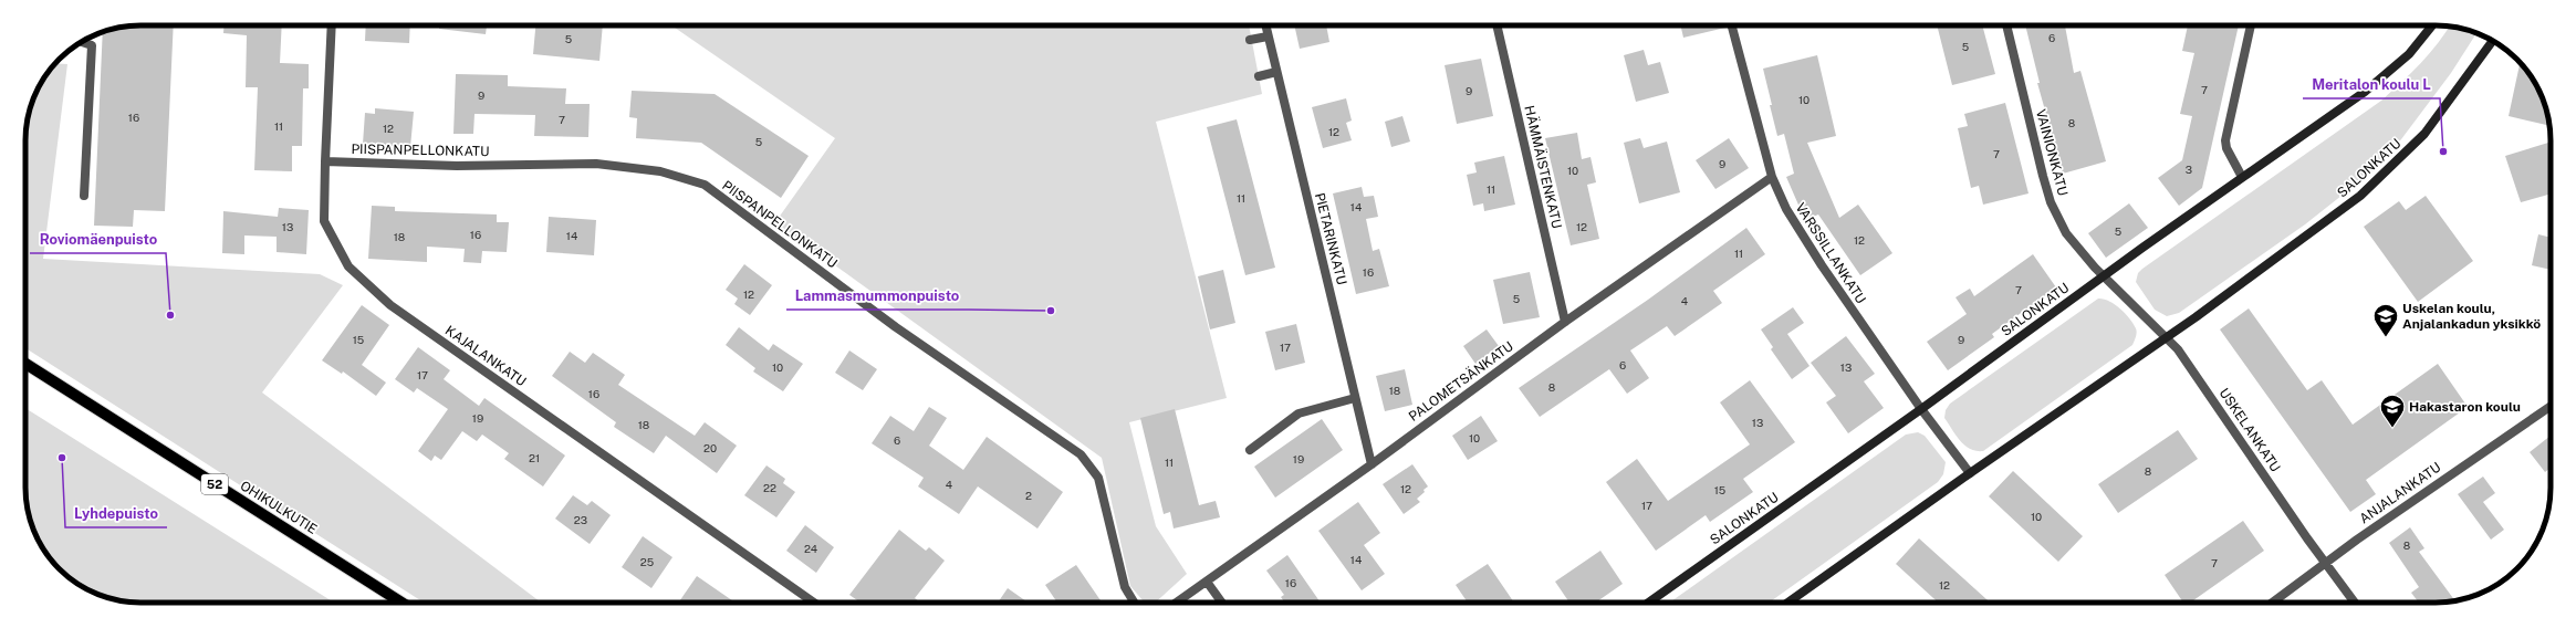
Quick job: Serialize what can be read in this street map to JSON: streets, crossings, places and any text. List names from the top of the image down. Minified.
{"streets":{"main road":["SALONKATU","52","OHIKULKUTIE"],"street":["PIISPANPELLONKATU","VAINIONKATU","HÄMMÄISTENKATU","PIETARINKATU","VARSSILLANKATU","KAJALANKATU","PALOMETSÄNKATU","USKELANKATU","ANJALANKATU"]},"crossings":[["PIISPANPELLONKATU","KAJALANKATU"],["VAINIONKATU","SALONKATU"],["VAINIONKATU","USKELANKATU"],["HÄMMÄISTENKATU","PALOMETSÄNKATU"],["SALONKATU","VARSSILLANKATU"],["SALONKATU","USKELANKATU"],["PIETARINKATU","PALOMETSÄNKATU"],["VARSSILLANKATU","PALOMETSÄNKATU"],["USKELANKATU","ANJALANKATU"]],"places":{"other":["Meritalon koulu L","Lammasmummonpuisto","Roviomäenpuisto","Lyhdepuisto"],"school or university":["Uskelan koulu, Anjalankadun yksikkö","Hakastaron koulu"]},"house_numbers":["6","5","5","7","9","9","10","16","7","8","11","12","12","5","7","9","3","10","11","11","14","13","12","5","16","14","18","12","11","16","7","12","5","4","15","9","17","6","10","13","17","8","18","16","19","13","18","10","6","20","21","19","11","8","4","22","12","15","2","17","10","23","8","24","14","25","7","16","12"]}
